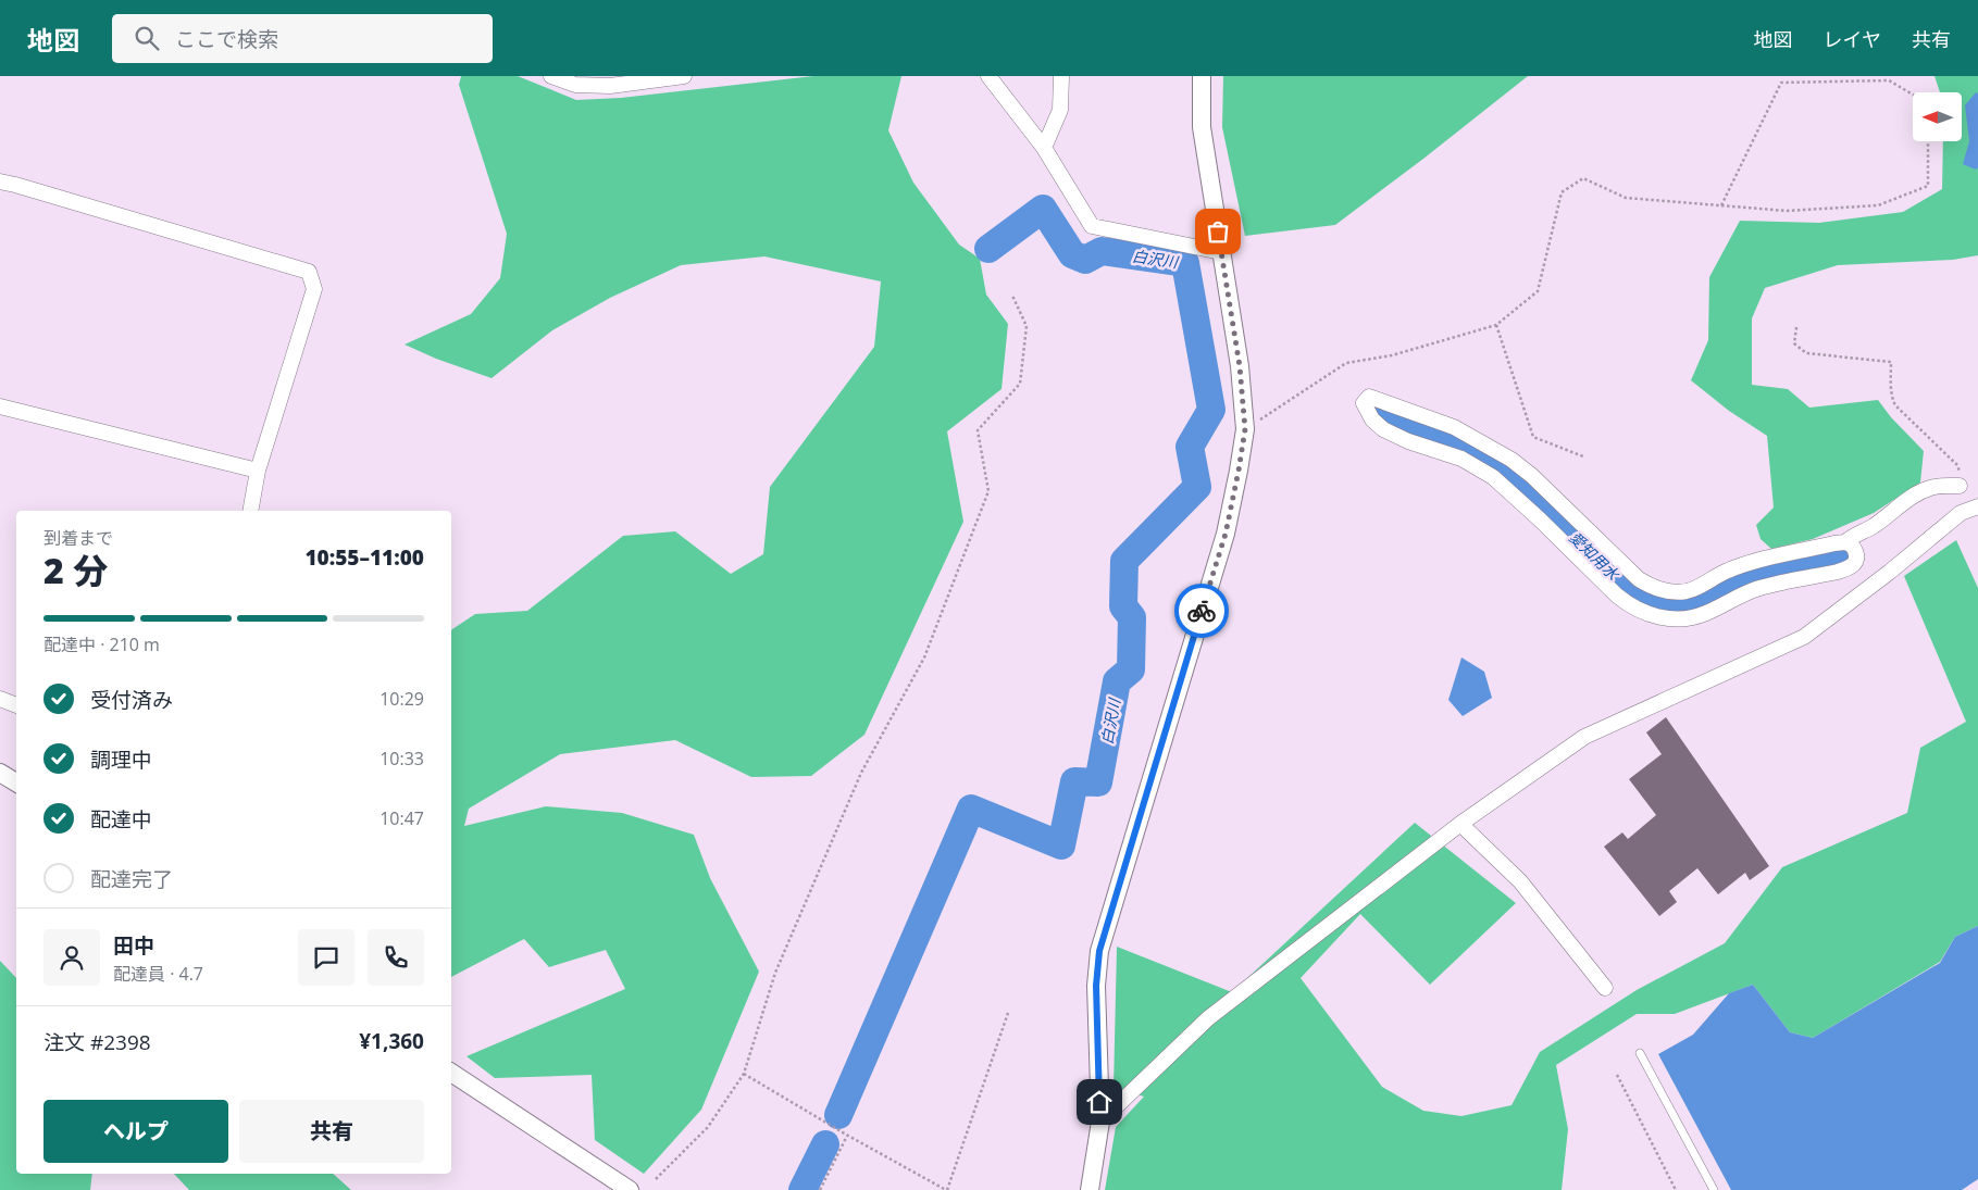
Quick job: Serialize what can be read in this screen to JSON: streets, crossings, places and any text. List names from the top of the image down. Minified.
{"water":["白沢川","愛知用水"],"north":"left","page":{"header":"地図","search":"ここで検索","nav":["地図","レイヤ","共有"],"heading":["2 分","到着まで","10:55–11:00"],"panel":["田中","配達員 · 4.7","注文 #2398","¥1,360"],"bar":"配達中 · 210 m","list":[["受付済み","10:29"],["調理中","10:33"],["配達中","10:47"],"配達完了"],"buttons":["ヘルプ","共有"]}}
